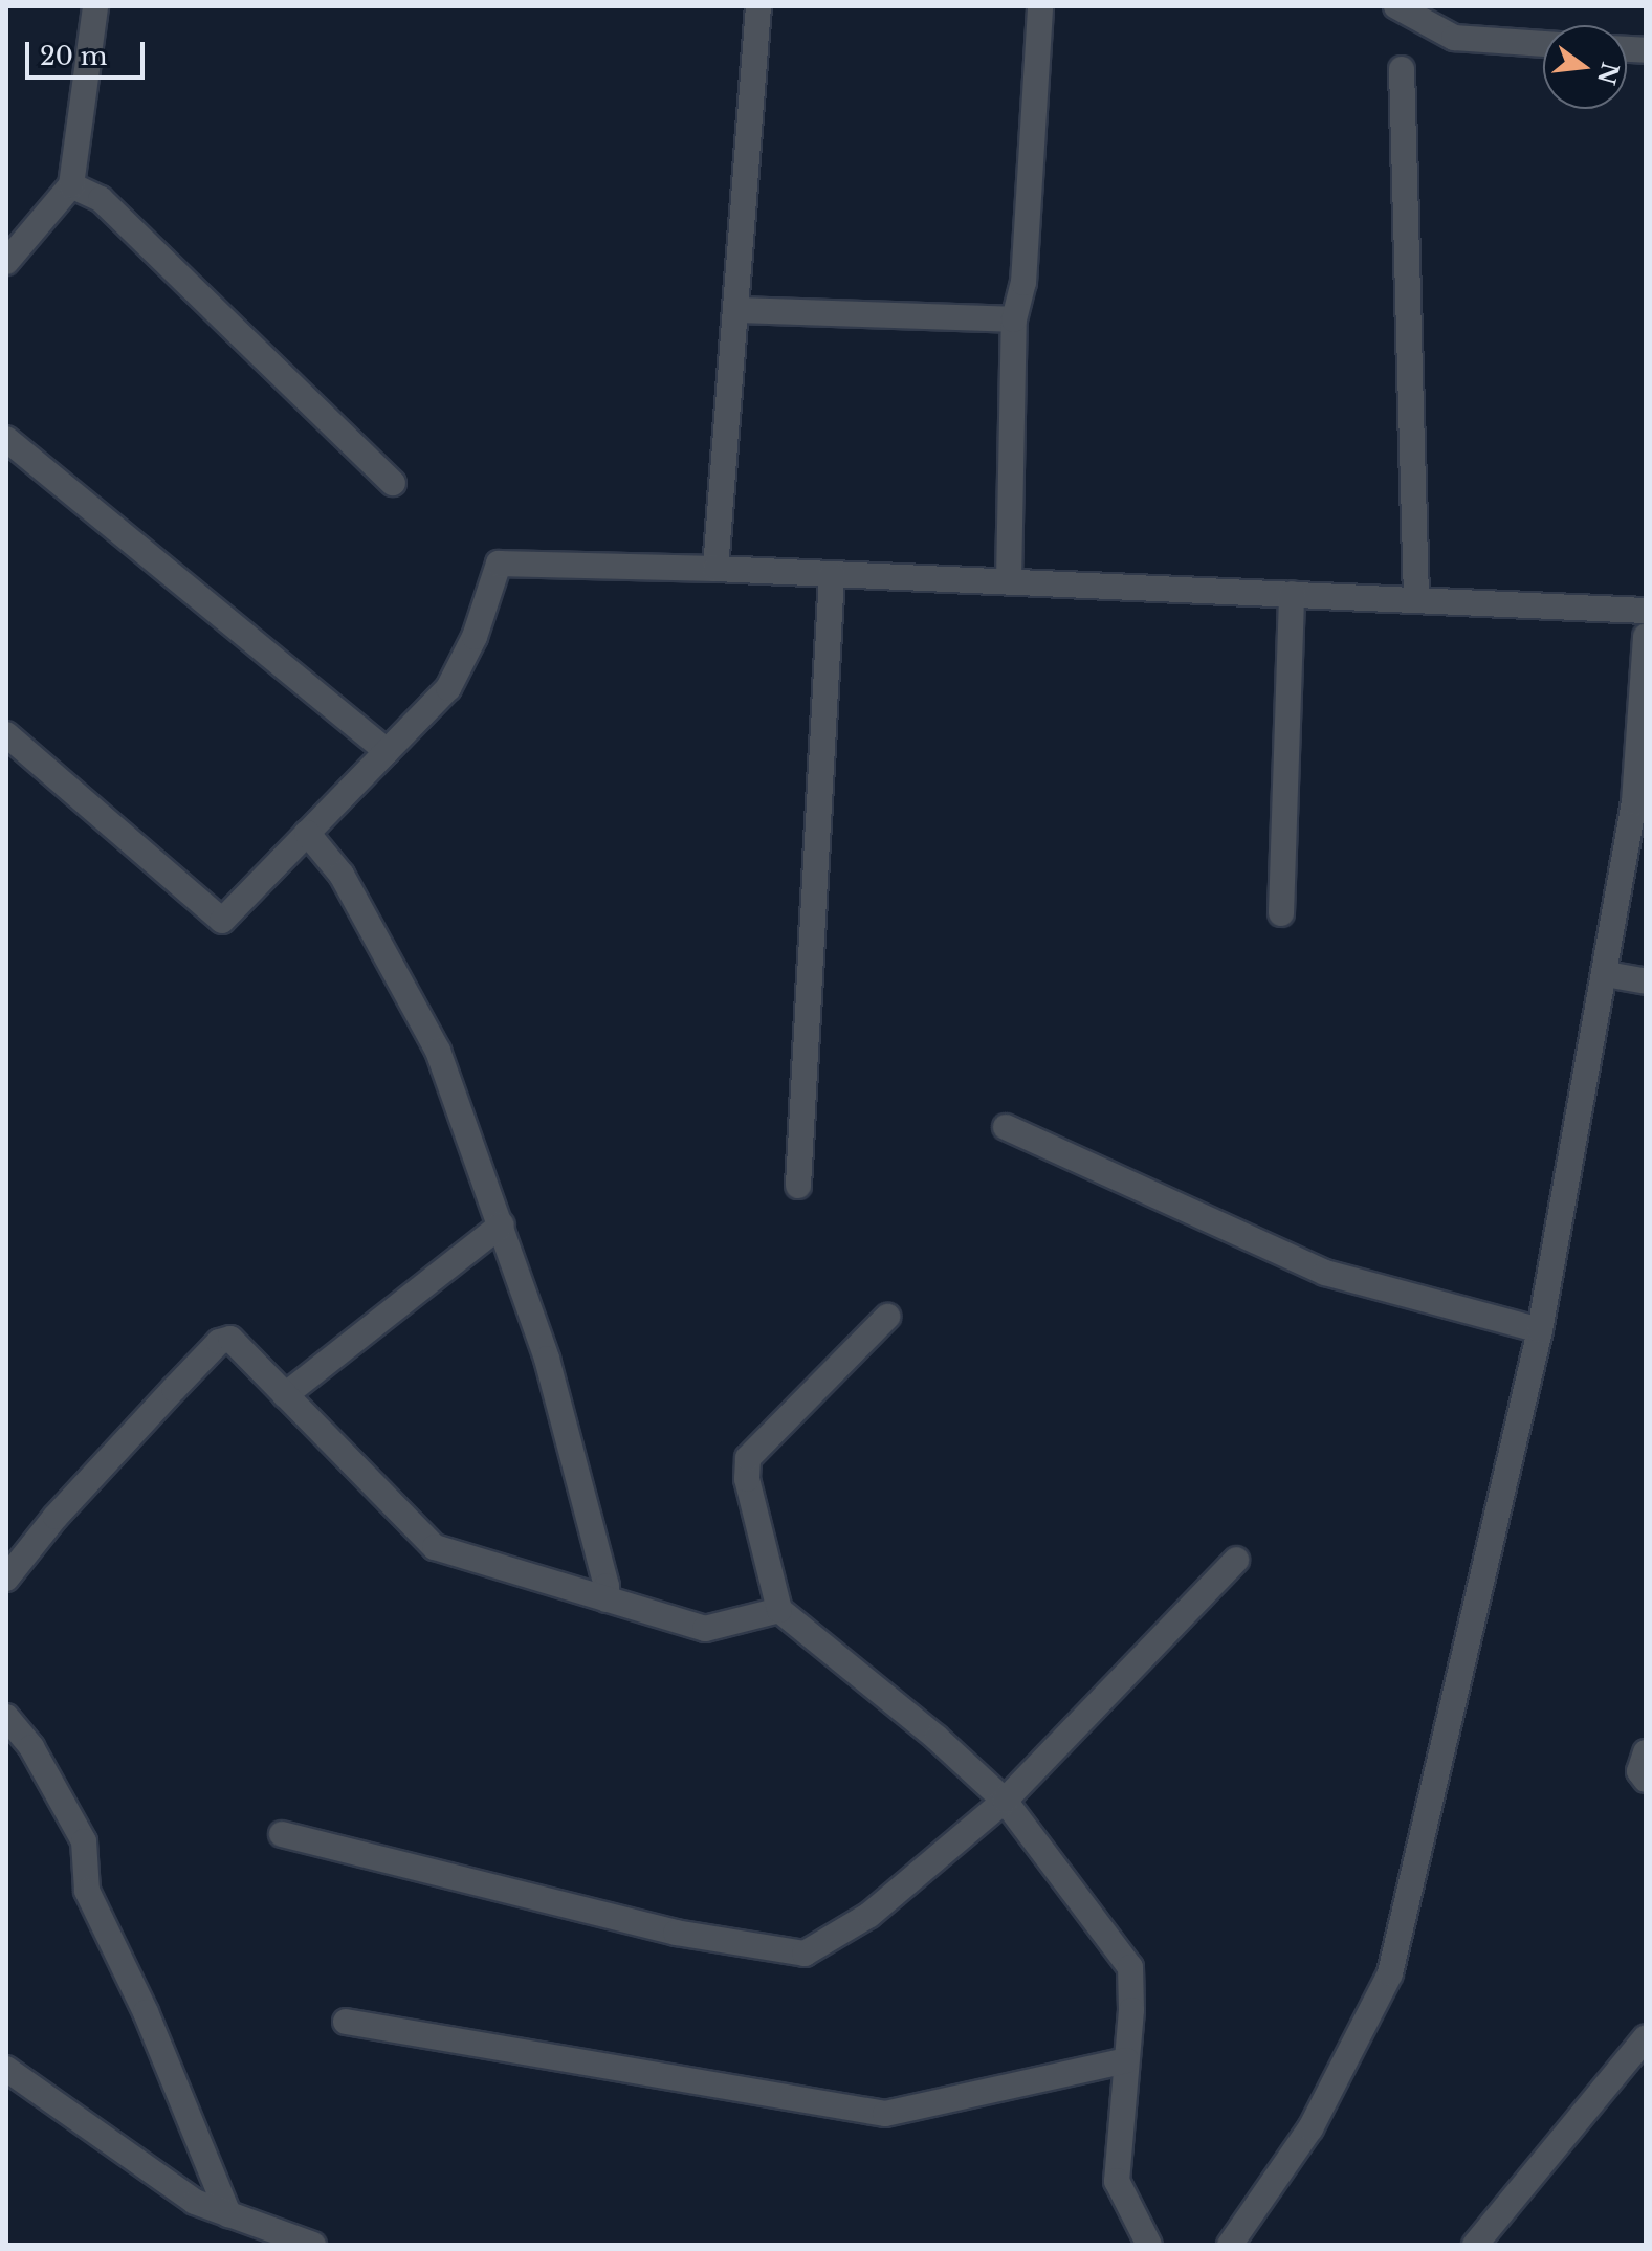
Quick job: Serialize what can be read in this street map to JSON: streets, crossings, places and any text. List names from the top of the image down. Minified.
{"scale_bar":"20 m","north":"right"}
